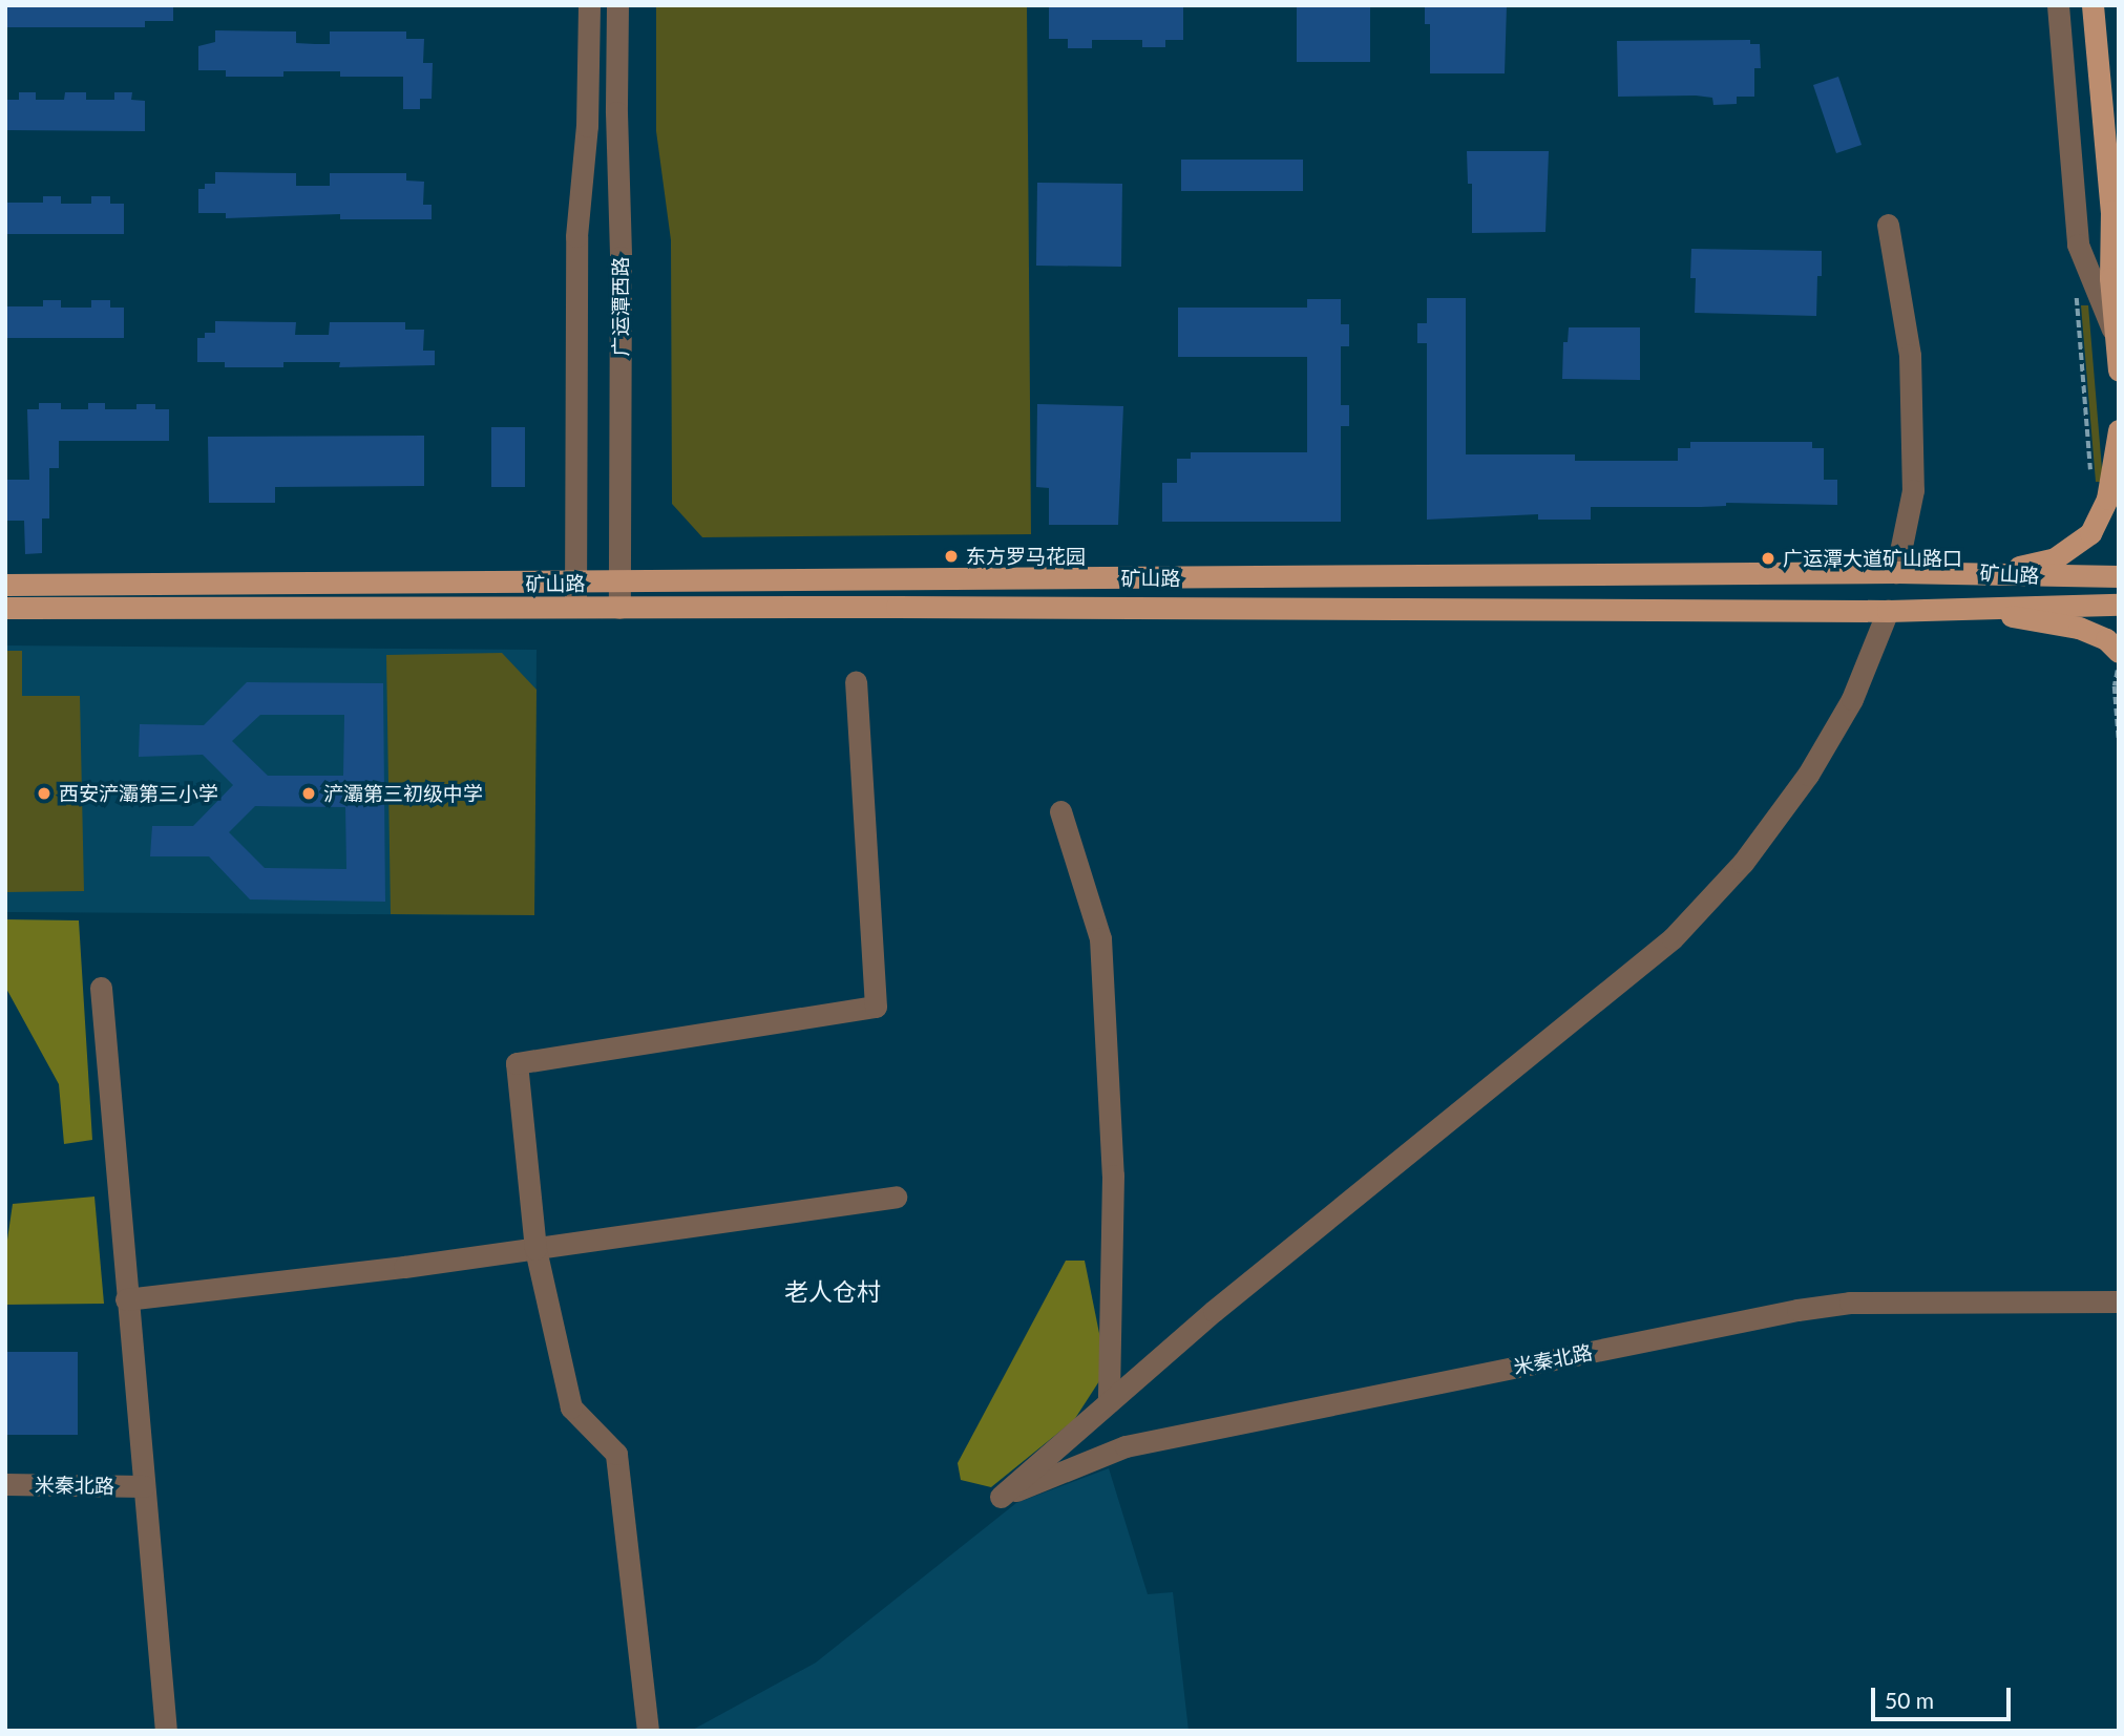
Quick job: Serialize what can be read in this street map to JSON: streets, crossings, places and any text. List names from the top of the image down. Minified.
{"streets":{"main road":["矿山路"],"street":["广运潭西路","米秦北路"]},"crossings":[["广运潭西路","矿山路"]],"districts":["老人仓村"],"places":["东方罗马花园","广运潭大道矿山路口","西安浐灞第三小学","浐灞第三初级中学"],"scale_bar":"50 m"}
